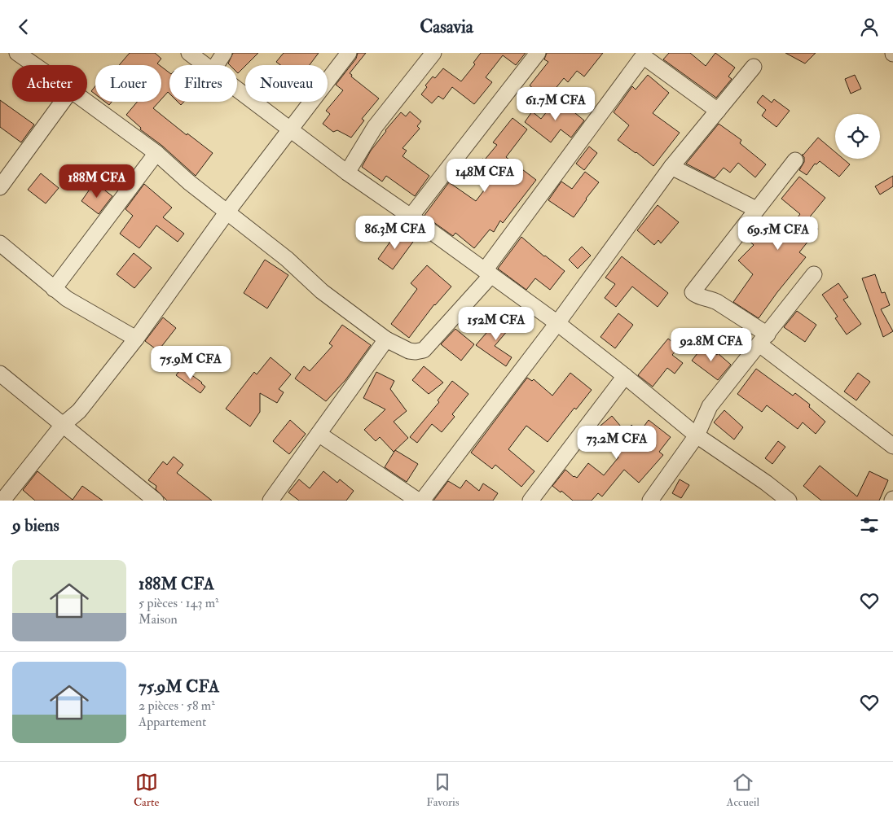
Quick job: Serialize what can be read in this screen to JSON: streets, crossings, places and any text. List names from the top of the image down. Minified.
{"page":{"header":"Casavia","chip":["Acheter","Louer","Filtres","Nouveau"],"price":["61.7M CFA","148M CFA","188M CFA","86.3M CFA","69.5M CFA","152M CFA","92.8M CFA","75.9M CFA","73.2M CFA"],"heading":"9 biens","list":[{"name":"188M CFA","note":"5 pièces · 143 m² · Maison"},{"name":"75.9M CFA","note":"2 pièces · 58 m² · Appartement"}],"tabs":["Carte","Favoris","Accueil"]}}
